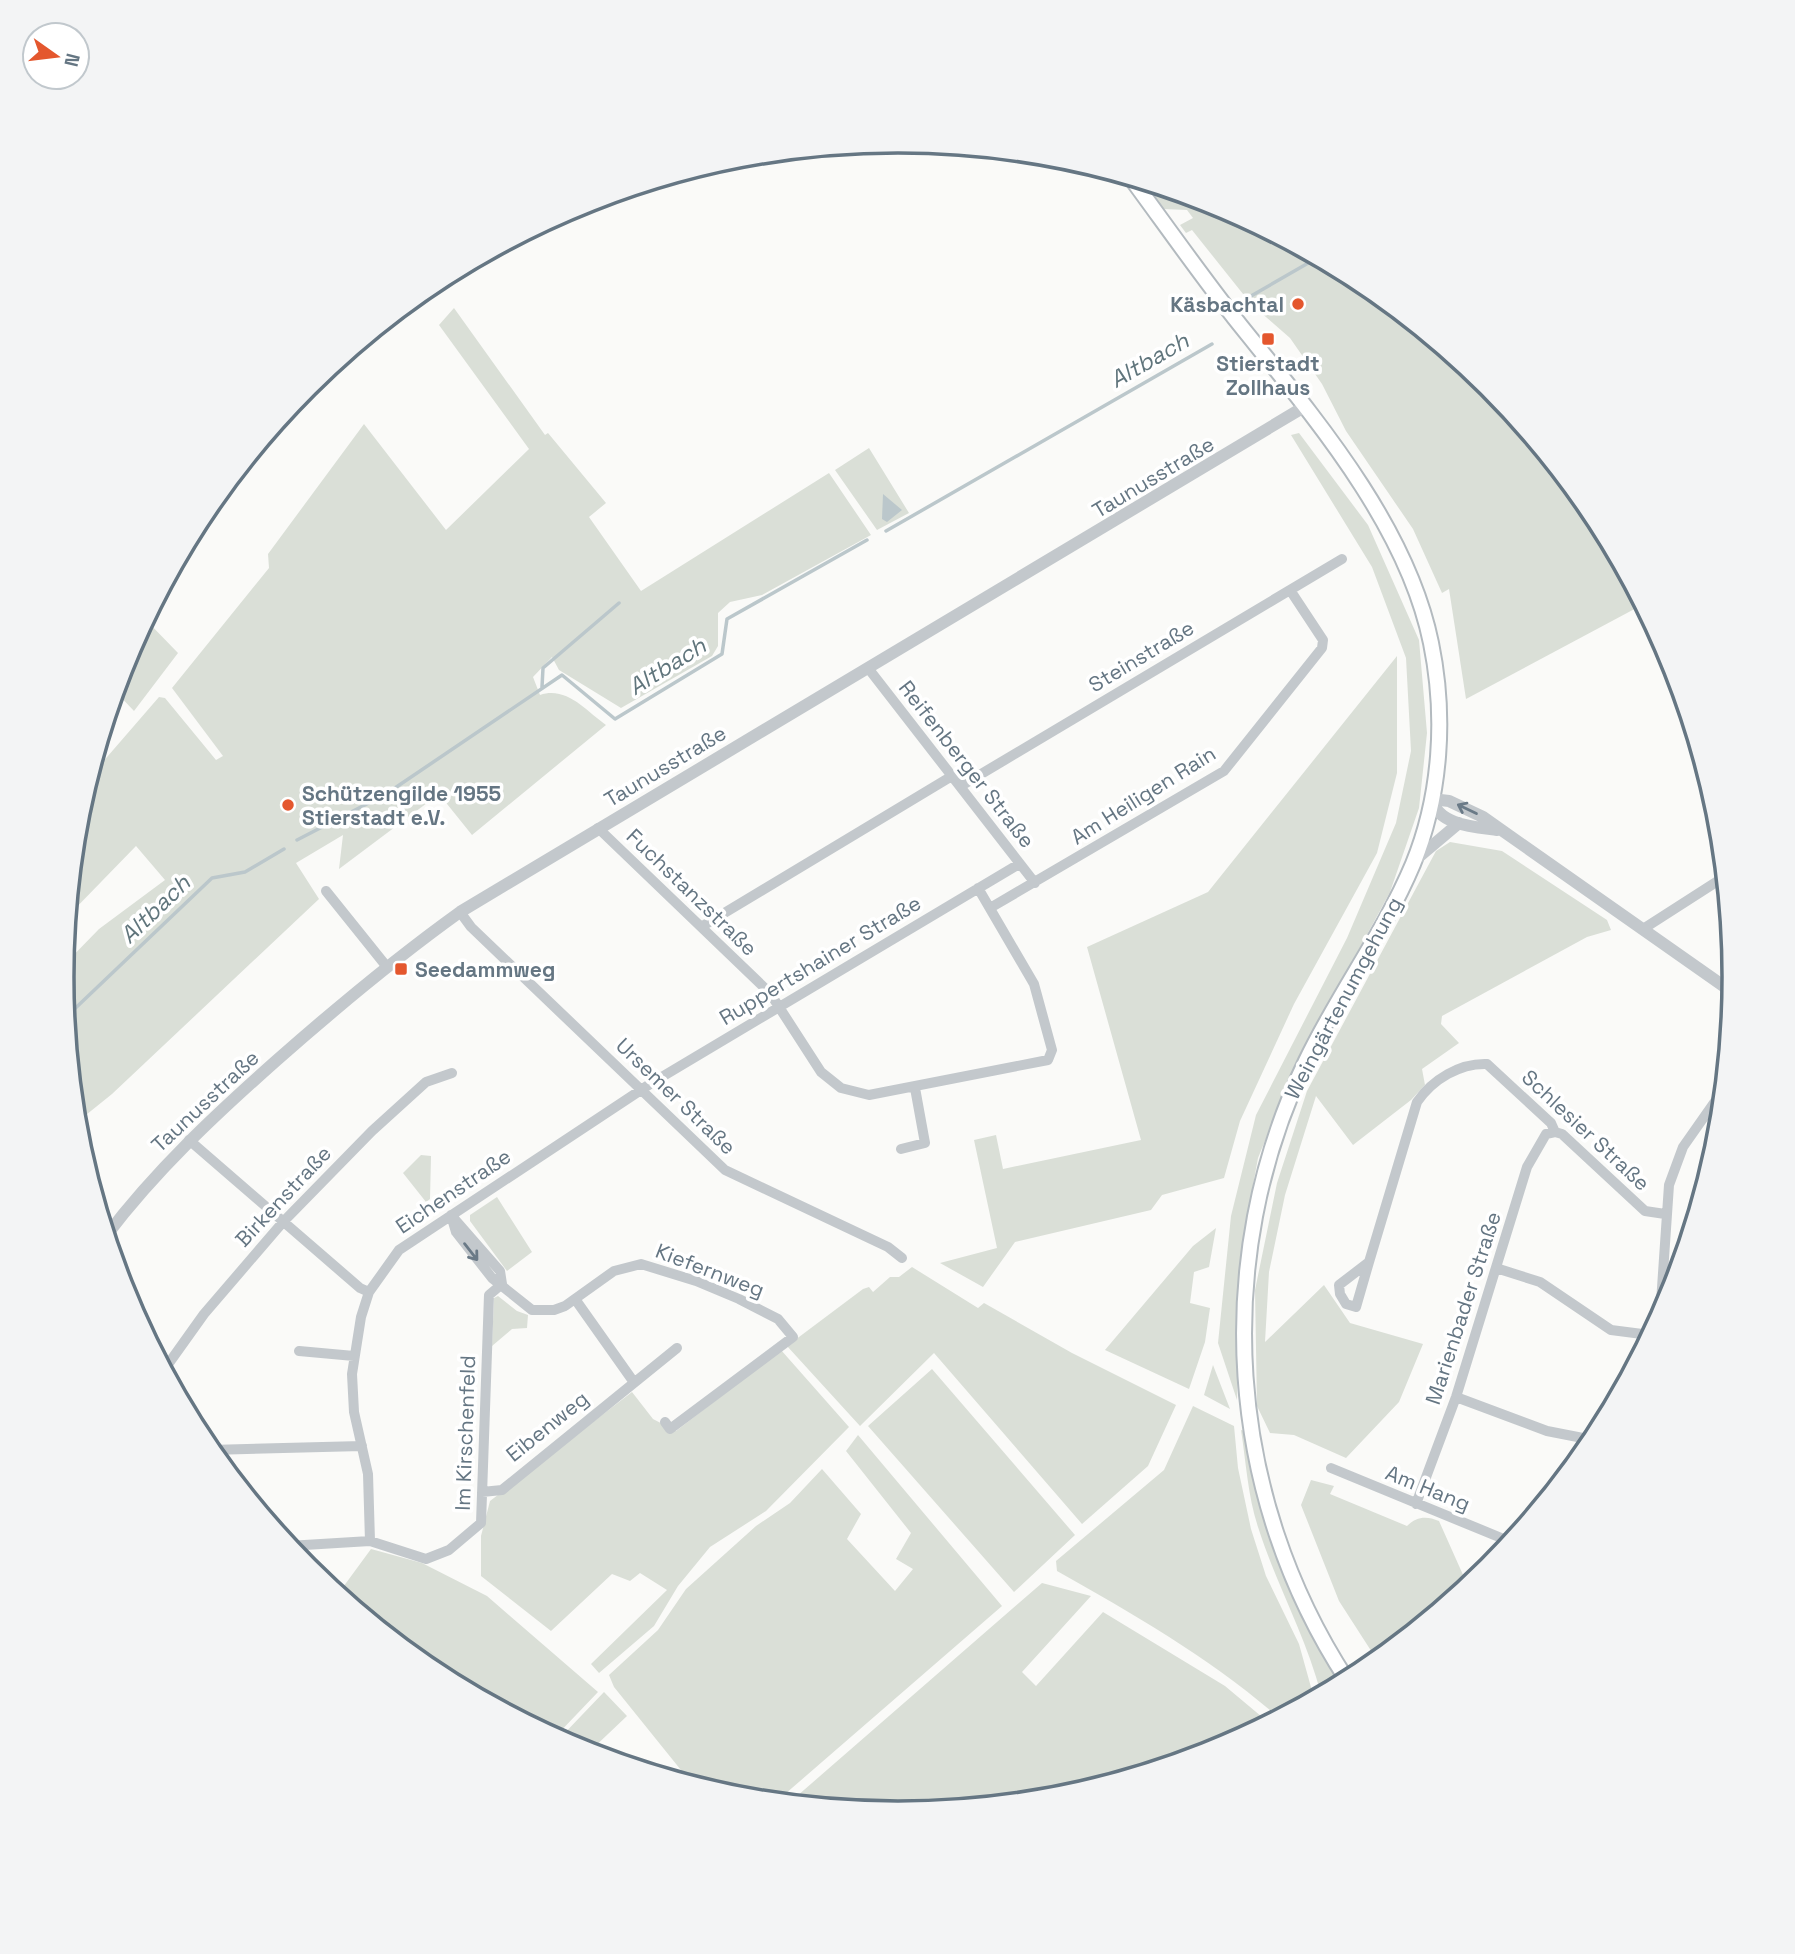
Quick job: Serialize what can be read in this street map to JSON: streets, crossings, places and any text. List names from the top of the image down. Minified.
{"streets":{"main road":["Weingärtenumgehung"],"street":["Taunusstraße","Steinstraße","Reifenberger Straße","Am Heiligen Rain","Fuchstanzstraße","Ruppertshainer Straße","Ursemer Straße","Schlesier Straße","Eichenstraße","Birkenstraße","Kiefernweg","Marienbader Straße","Eibenweg","Im Kirschenfeld","Am Hang"]},"crossings":[["Taunusstraße","Reifenberger Straße"],["Taunusstraße","Fuchstanzstraße"],["Taunusstraße","Weingärtenumgehung"],["Taunusstraße","Ursemer Straße"],["Steinstraße","Reifenberger Straße"],["Steinstraße","Am Heiligen Rain"],["Reifenberger Straße","Am Heiligen Rain"],["Reifenberger Straße","Ruppertshainer Straße"],["Fuchstanzstraße","Ruppertshainer Straße"],["Ruppertshainer Straße","Ursemer Straße"],["Ruppertshainer Straße","Eichenstraße"],["Ursemer Straße","Eichenstraße"],["Schlesier Straße","Marienbader Straße"],["Eichenstraße","Kiefernweg"],["Eichenstraße","Im Kirschenfeld"],["Kiefernweg","Im Kirschenfeld"],["Marienbader Straße","Am Hang"],["Eibenweg","Im Kirschenfeld"]],"water":["Altbach"],"places":{"other":["Käsbachtal","Schützengilde 1955 Stierstadt e.V."],"transit":["Stierstadt Zollhaus","Seedammweg"]},"north":"right"}
